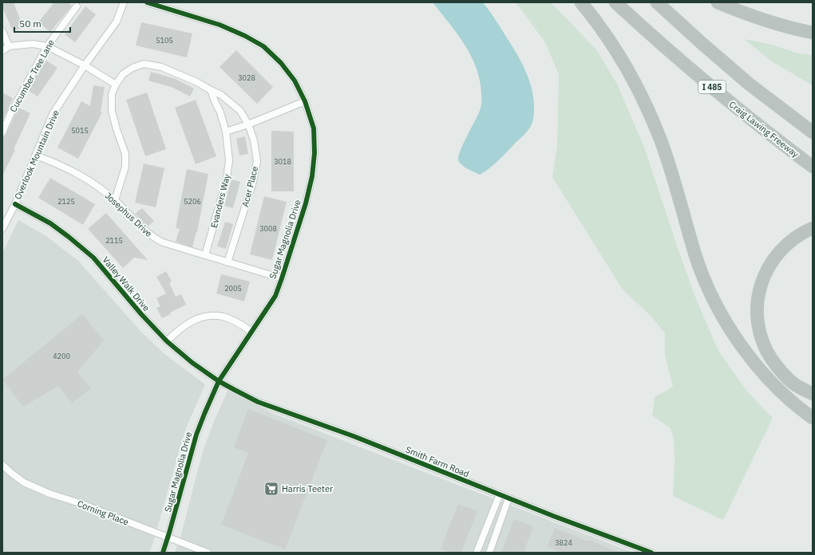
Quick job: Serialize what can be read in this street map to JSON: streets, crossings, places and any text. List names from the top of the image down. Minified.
{"streets":{"highway":["I 485","Craig Lawing Freeway"],"street":["Cucumber Tree Lane","Overlook Mountain Drive","Acer Place","Evanders Way","Josephus Drive","Sugar Magnolia Drive","Valley Walk Drive","Smith Farm Road","Corning Place"]},"crossings":[["Overlook Mountain Drive","Josephus Drive"],["Overlook Mountain Drive","Valley Walk Drive"],["Acer Place","Evanders Way"],["Acer Place","Josephus Drive"],["Evanders Way","Josephus Drive"],["Josephus Drive","Sugar Magnolia Drive"],["Sugar Magnolia Drive","Valley Walk Drive"],["Sugar Magnolia Drive","Smith Farm Road"],["Sugar Magnolia Drive","Corning Place"],["Valley Walk Drive","Smith Farm Road"]],"places":{"supermarket":["Harris Teeter"]},"house_numbers":["5105","3028","5015","3018","2125","5206","3008","2115","2005","4200","3824"],"scale_bar":"50 m"}
